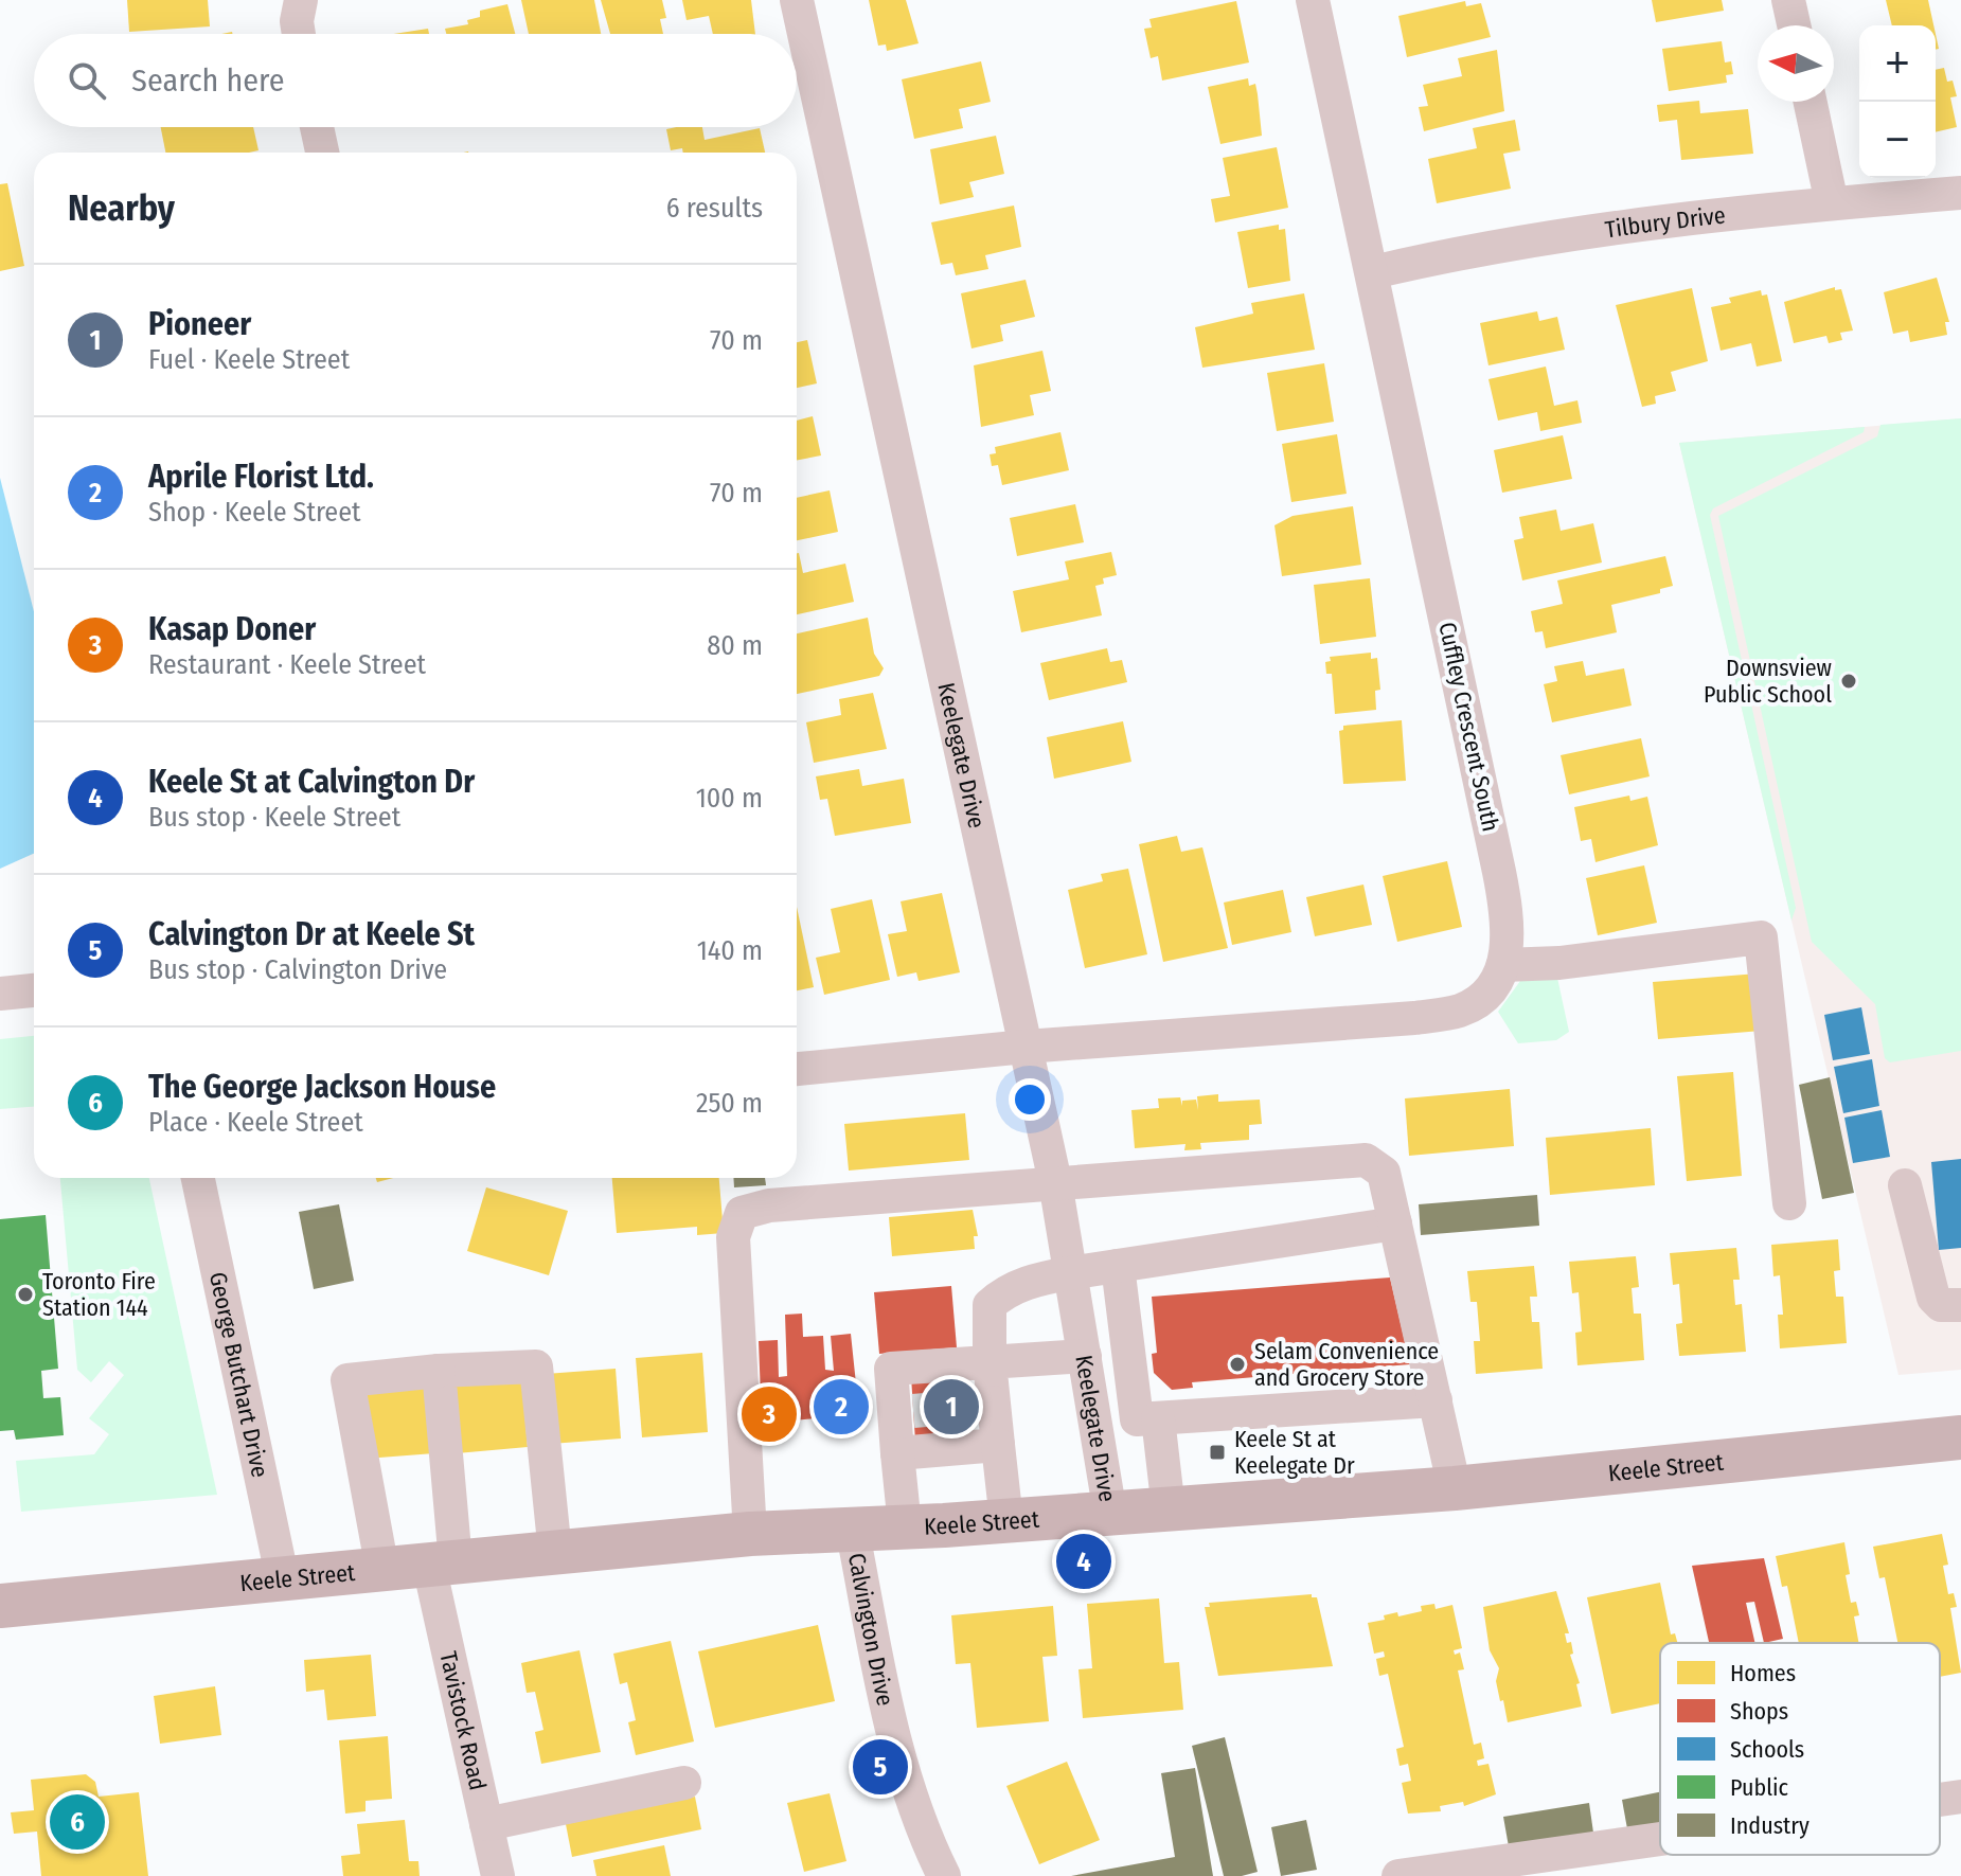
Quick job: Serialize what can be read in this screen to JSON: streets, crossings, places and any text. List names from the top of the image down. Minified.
{"streets":{"main road":["Keele Street"],"street":["Tilbury Drive","Cuffley Crescent South","Keelegate Drive","George Butchart Drive","Calvington Drive","Tavistock Road"]},"crossings":[["Tilbury Drive","Cuffley Crescent South"],["Cuffley Crescent South","Keelegate Drive"],["Keelegate Drive","Keele Street"],["George Butchart Drive","Keele Street"],["Keele Street","Calvington Drive"],["Keele Street","Tavistock Road"]],"places":{"other":["Downsview Public School","Toronto Fire Station 144","Selam Convenience and Grocery Store"],"transit":["Keele St at Keelegate Dr"]},"legend":["Homes","Shops","Schools","Public","Industry"],"north":"left","page":{"map_buttons":["+","−"],"search":"Search here","heading":["Nearby","6 results"],"list":[{"mark":"1","name":"Pioneer","note":"Fuel · Keele Street","value":"70 m"},{"mark":"2","name":"Aprile Florist Ltd.","note":"Shop · Keele Street","value":"70 m"},{"mark":"3","name":"Kasap Doner","note":"Restaurant · Keele Street","value":"80 m"},{"mark":"4","name":"Keele St at Calvington Dr","note":"Bus stop · Keele Street","value":"100 m"},{"mark":"5","name":"Calvington Dr at Keele St","note":"Bus stop · Calvington Drive","value":"140 m"},{"mark":"6","name":"The George Jackson House","note":"Place · Keele Street","value":"250 m"}],"pins":["1","2","3","4","5","6"]}}
